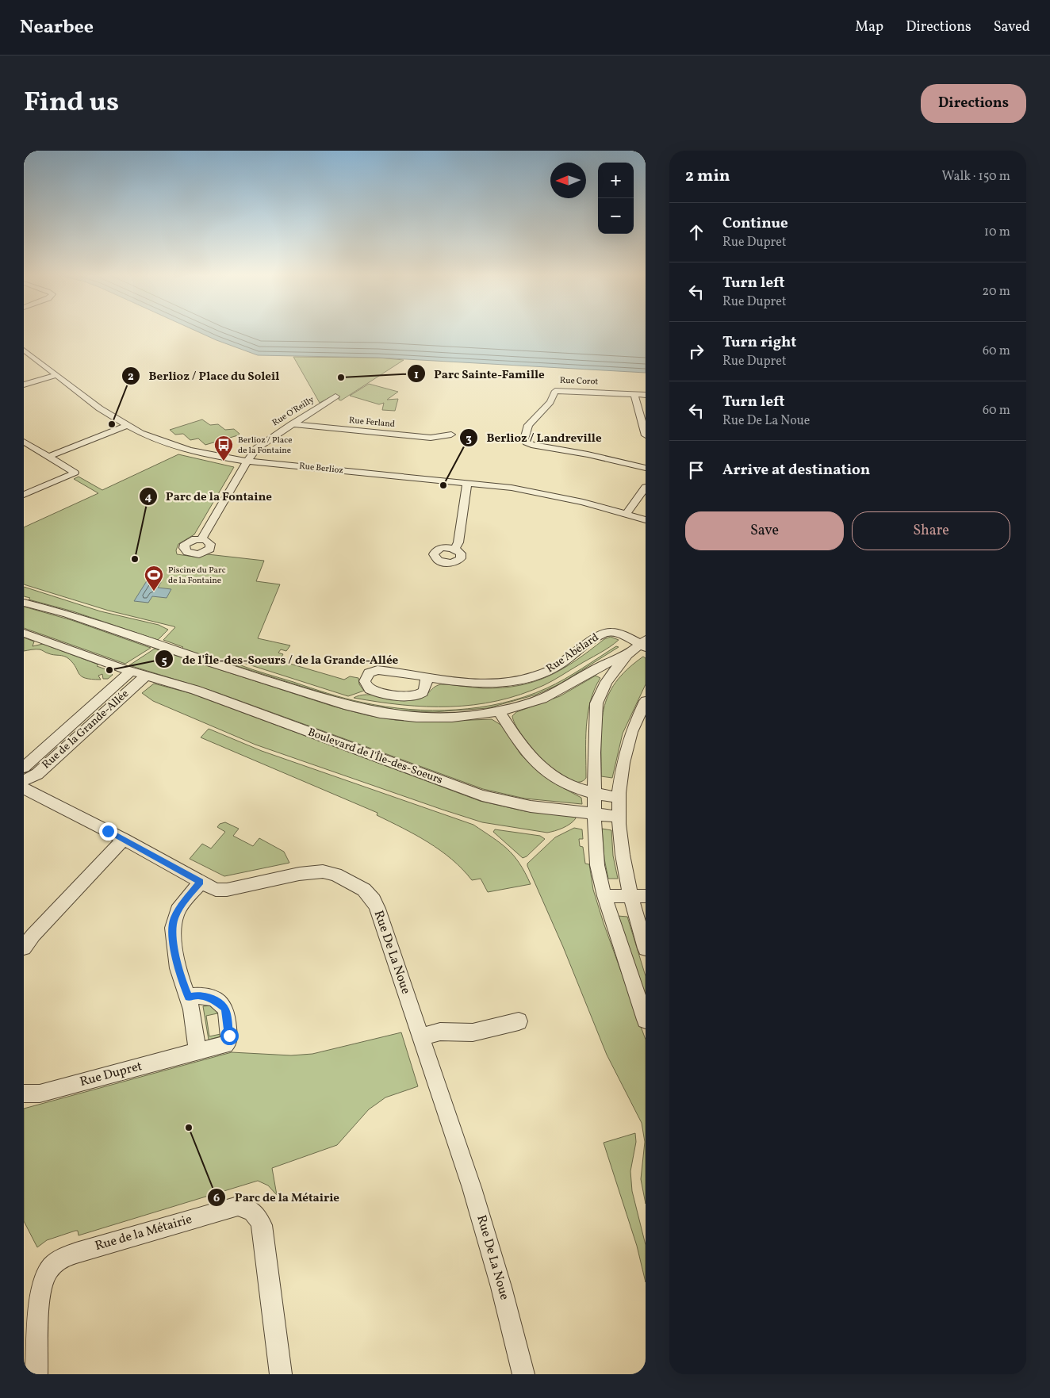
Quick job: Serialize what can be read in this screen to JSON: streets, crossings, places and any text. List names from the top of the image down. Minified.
{"streets":{"street":["Rue Corot","Rue O'Reilly","Rue Ferland","Rue Berlioz","Rue Abélard","Rue de la Grande-Allée","Boulevard de l'Île-des-Soeurs","Rue De La Noue","Rue Dupret","Rue de la Métairie"]},"crossings":[["Rue O'Reilly","Rue Ferland"],["Rue O'Reilly","Rue Berlioz"],["Rue de la Grande-Allée","Boulevard de l'Île-des-Soeurs"]],"places":{"other":["Parc Sainte-Famille","Berlioz / Place du Soleil","Berlioz / Landreville","Parc de la Fontaine","de l'Île-des-Soeurs / de la Grande-Allée","Parc de la Métairie"],"bus stop":["Berlioz / Place de la Fontaine"],"sports":["Piscine du Parc de la Fontaine"]},"north":"left","page":{"header":"Nearbee","nav":["Map","Directions","Saved"],"title":"Find us","buttons":["Directions",["Save","Share"]],"heading":["2 min","Walk · 150 m"],"map_buttons":["+","−"],"list":[["Continue","Rue Dupret","10 m"],["Turn left","Rue Dupret","20 m"],["Turn right","Rue Dupret","60 m"],["Turn left","Rue De La Noue","60 m"],"Arrive at destination"]}}
